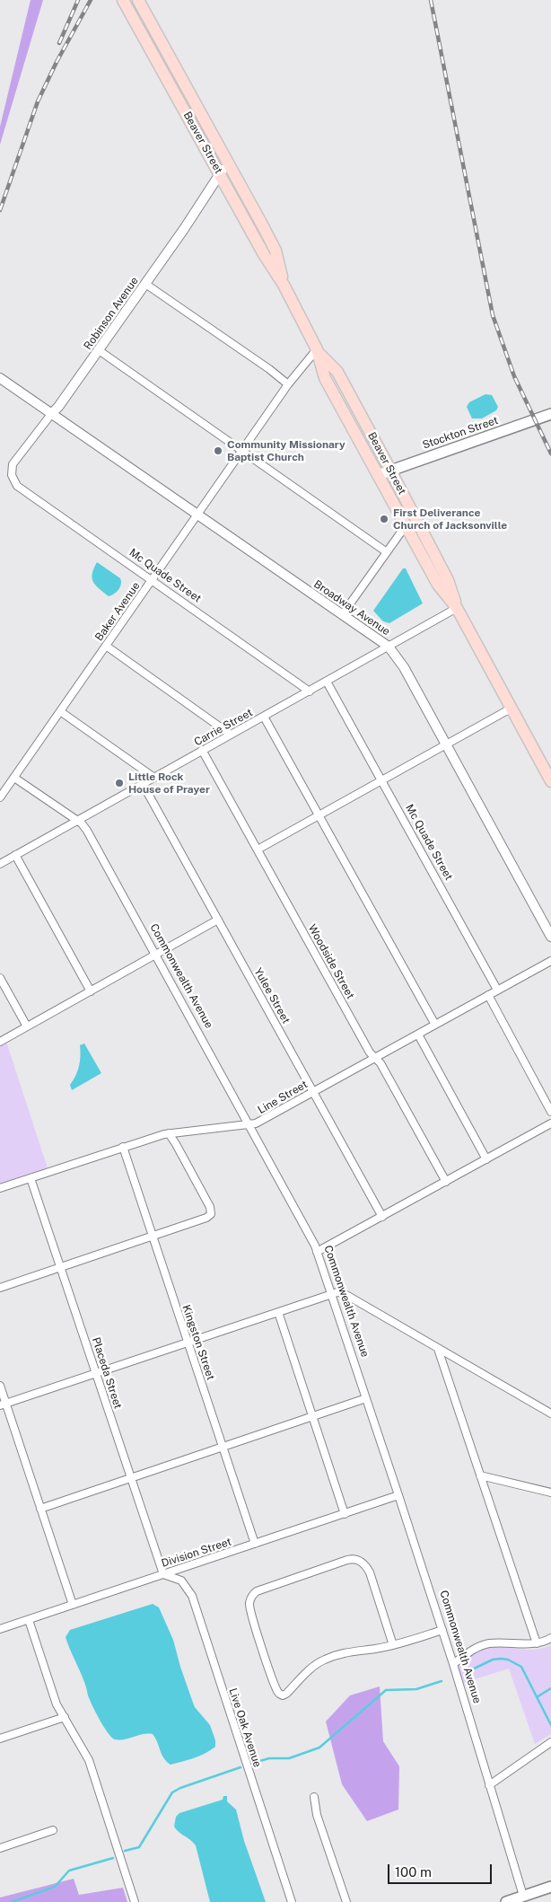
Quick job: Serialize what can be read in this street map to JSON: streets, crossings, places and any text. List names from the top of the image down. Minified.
{"streets":{"main road":["Beaver Street","Stockton Street"],"street":["Robinson Avenue","Mc Quade Street","Broadway Avenue","Baker Avenue","Carrie Street","Woodside Street","Commonwealth Avenue","Yulee Street","Line Street","Kingston Street","Placeda Street","Division Street","Live Oak Avenue"]},"crossings":[["Beaver Street","Robinson Avenue"],["Beaver Street","Stockton Street"],["Beaver Street","Baker Avenue"],["Beaver Street","Carrie Street"],["Robinson Avenue","Mc Quade Street"],["Robinson Avenue","Broadway Avenue"],["Mc Quade Street","Baker Avenue"],["Mc Quade Street","Carrie Street"],["Mc Quade Street","Line Street"],["Broadway Avenue","Baker Avenue"],["Broadway Avenue","Carrie Street"],["Baker Avenue","Commonwealth Avenue"],["Carrie Street","Woodside Street"],["Carrie Street","Commonwealth Avenue"],["Carrie Street","Yulee Street"],["Woodside Street","Line Street"],["Commonwealth Avenue","Line Street"],["Commonwealth Avenue","Division Street"],["Yulee Street","Line Street"],["Line Street","Kingston Street"],["Line Street","Placeda Street"],["Kingston Street","Division Street"],["Placeda Street","Division Street"],["Placeda Street","Live Oak Avenue"],["Division Street","Live Oak Avenue"]],"places":["Community Missionary Baptist Church","First Deliverance Church of Jacksonville","Little Rock House of Prayer"],"scale_bar":"100 m"}
